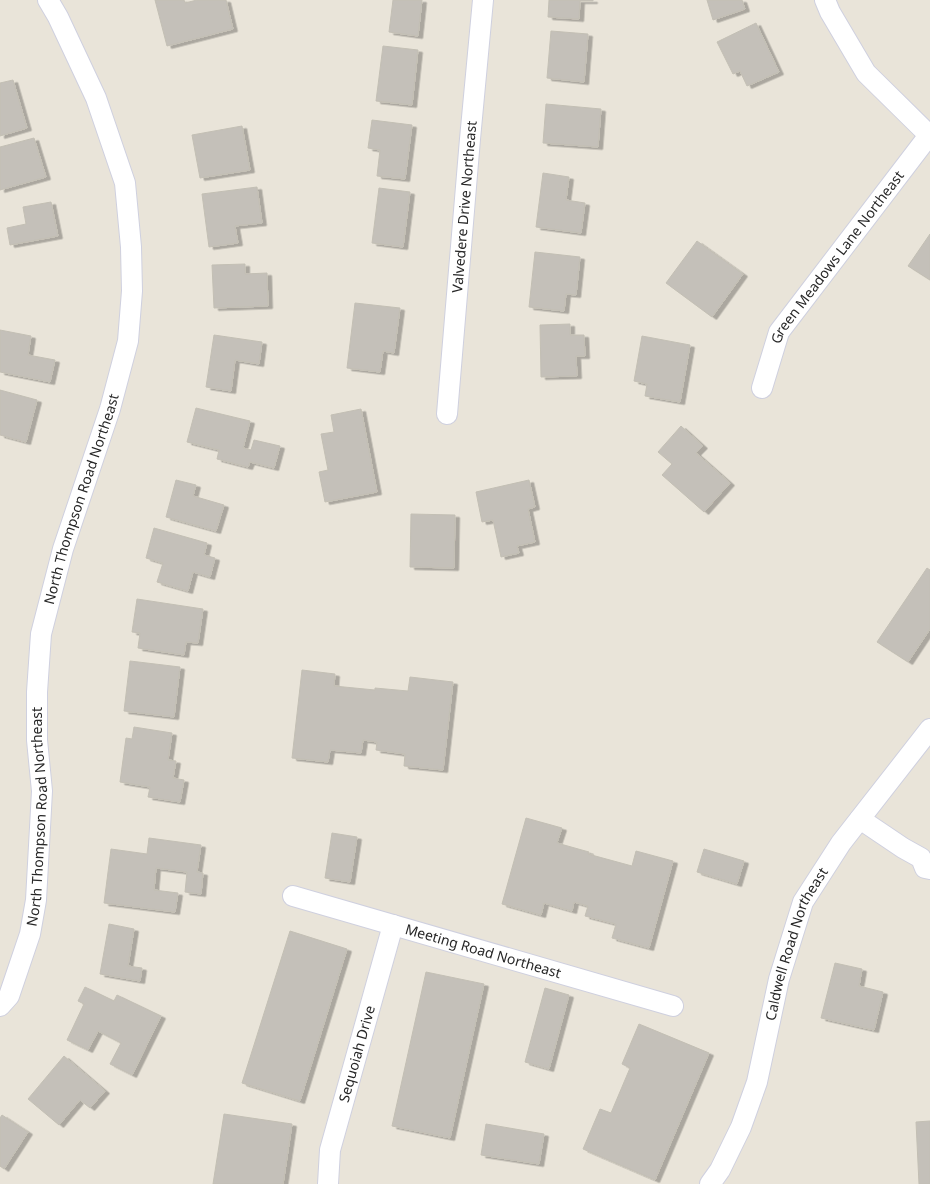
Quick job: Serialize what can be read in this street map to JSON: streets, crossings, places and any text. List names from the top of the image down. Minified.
{"streets":{"street":["Valvedere Drive Northeast","Green Meadows Lane Northeast","North Thompson Road Northeast","Caldwell Road Northeast","Meeting Road Northeast","Sequoiah Drive"]},"crossings":[["Meeting Road Northeast","Sequoiah Drive"]]}
